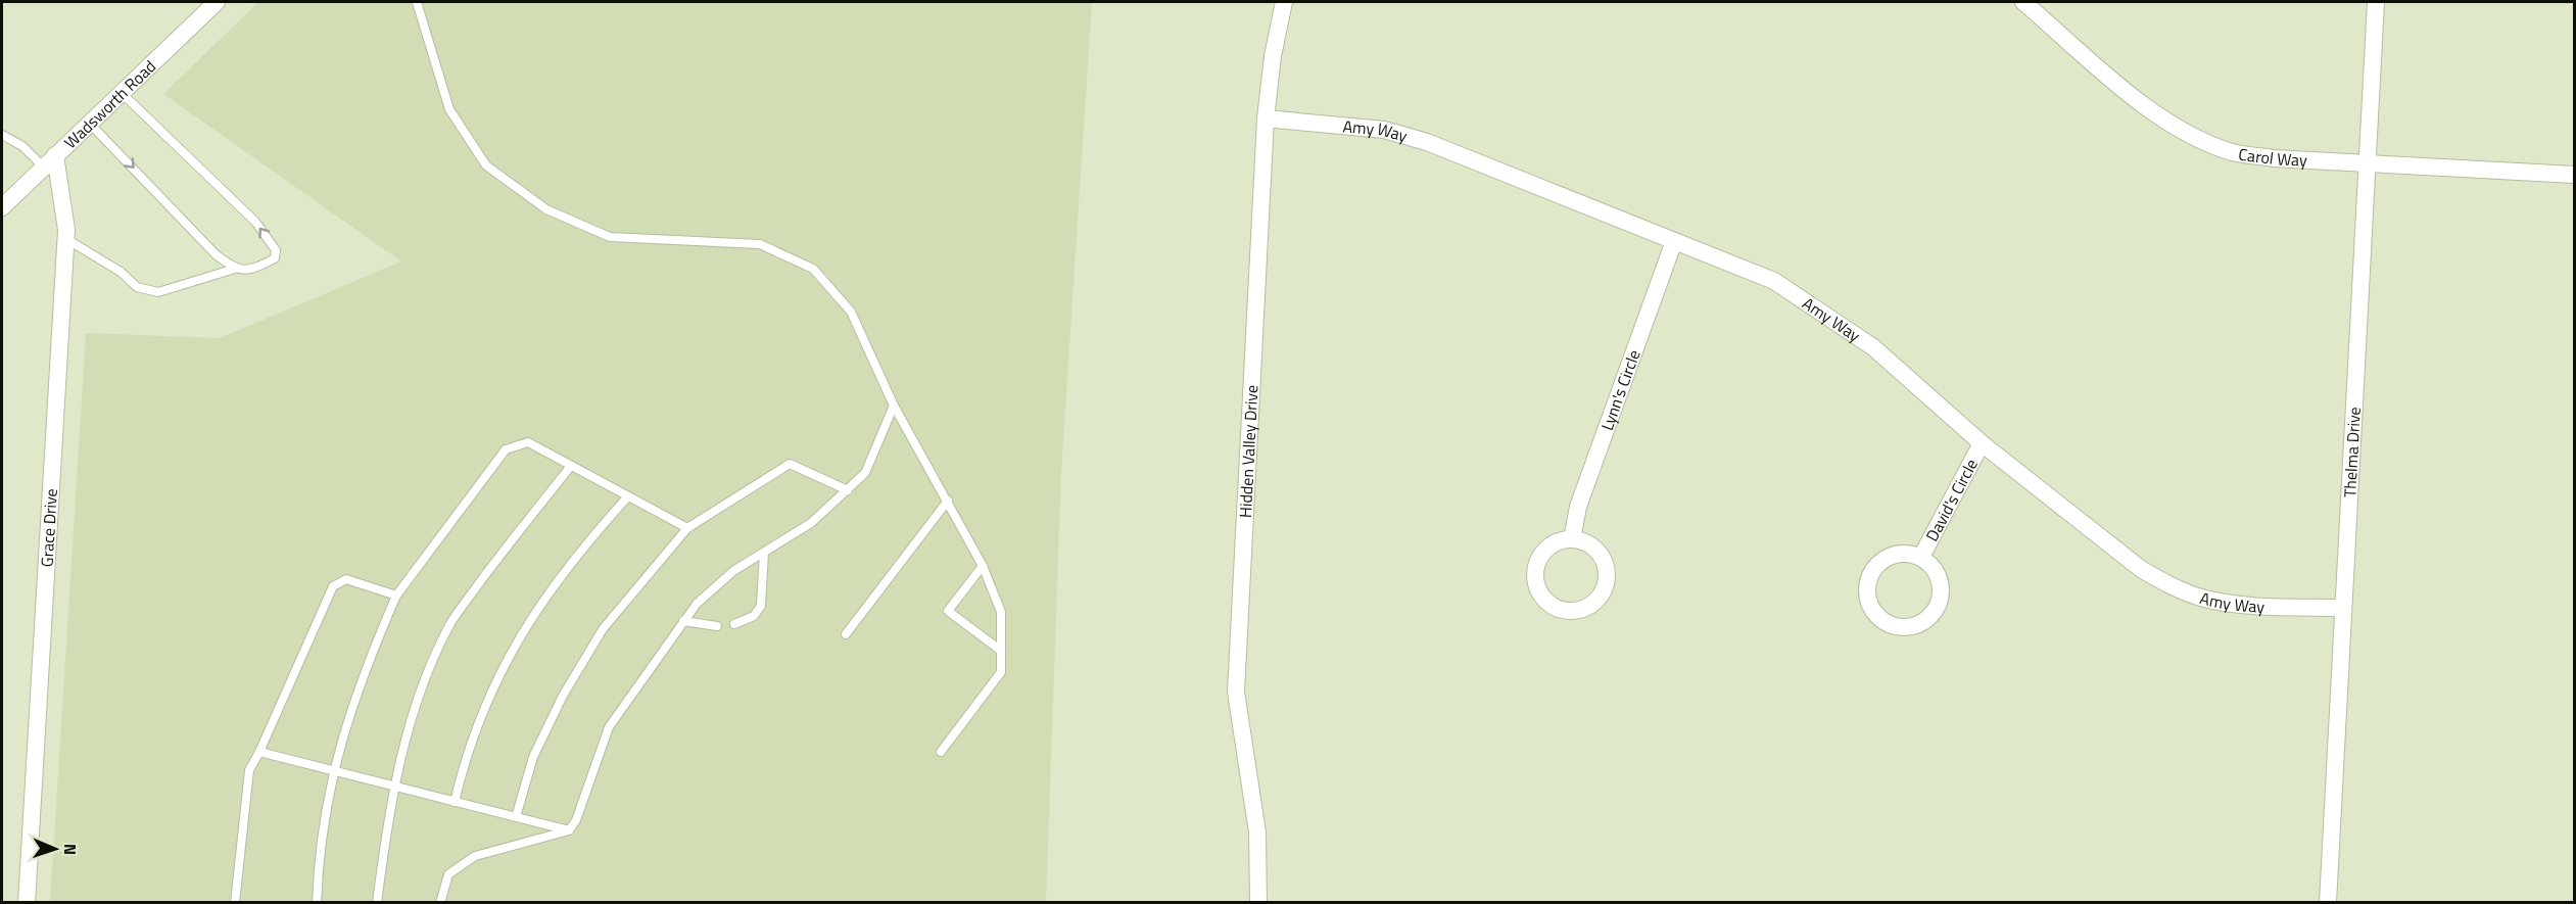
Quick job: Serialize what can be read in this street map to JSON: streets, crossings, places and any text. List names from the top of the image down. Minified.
{"streets":{"street":["Wadsworth Road","Amy Way","Carol Way","Lynn's Circle","Hidden Valley Drive","Thelma Drive","David's Circle","Grace Drive"]},"crossings":[["Wadsworth Road","Grace Drive"],["Amy Way","Lynn's Circle"],["Amy Way","Hidden Valley Drive"],["Amy Way","Thelma Drive"],["Amy Way","David's Circle"],["Carol Way","Thelma Drive"]],"north":"right"}
